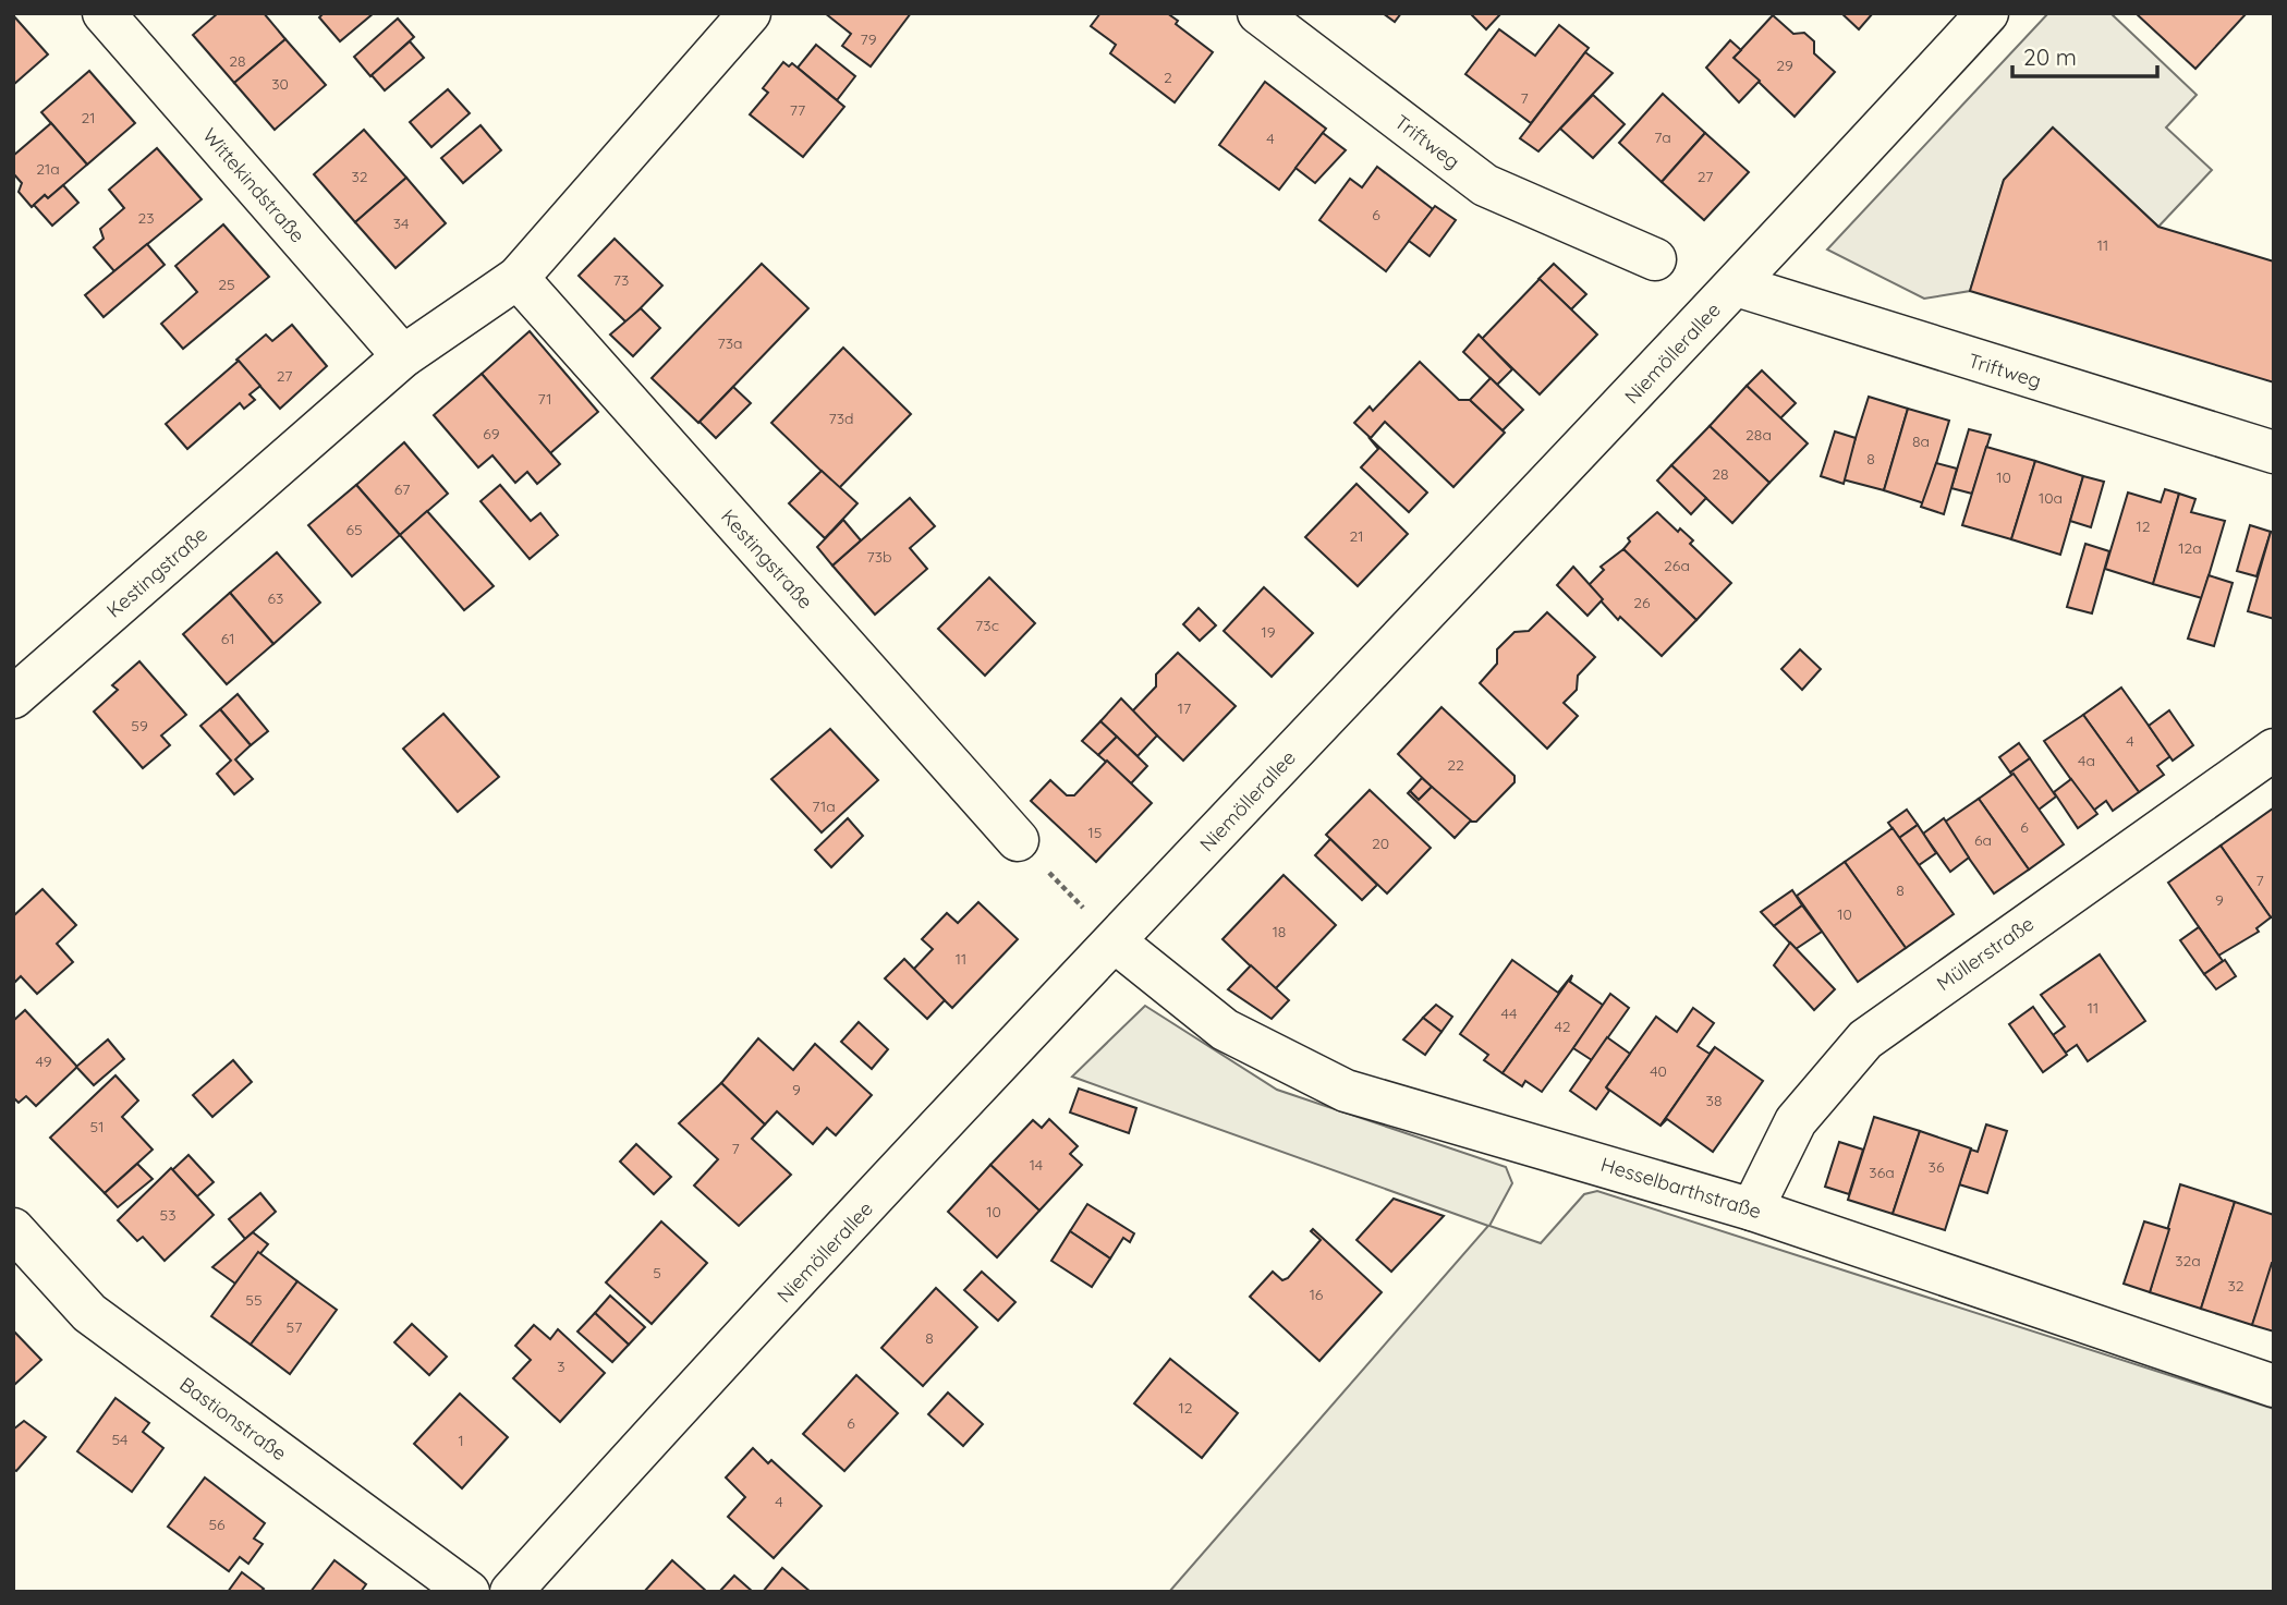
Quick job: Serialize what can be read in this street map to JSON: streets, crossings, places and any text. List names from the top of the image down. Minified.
{"streets":{"street":["Triftweg","Wittekindstraße","Niemöllerallee","Kestingstraße","Müllerstraße","Hesselbarthstraße","Bastionstraße"]},"crossings":[["Triftweg","Niemöllerallee"],["Wittekindstraße","Kestingstraße"],["Niemöllerallee","Hesselbarthstraße"],["Müllerstraße","Hesselbarthstraße"]],"house_numbers":["79","28","29","2","30","7","77","21","7a","4","21a","32","27","6","23","34","11","73","25","73a","27","71","73d","69","28a","8a","8","28","10","67","10a","12","65","21","12a","73b","26a","63","26","73c","19","61","17","59","4","4a","22","71a","6","15","6a","20","7","8","9","10","18","11","11","44","42","49","40","9","38","51","7","14","36","36a","10","53","32a","5","32","16","55","57","8","3","12","6","54","1","4","56"],"scale_bar":"20 m"}
